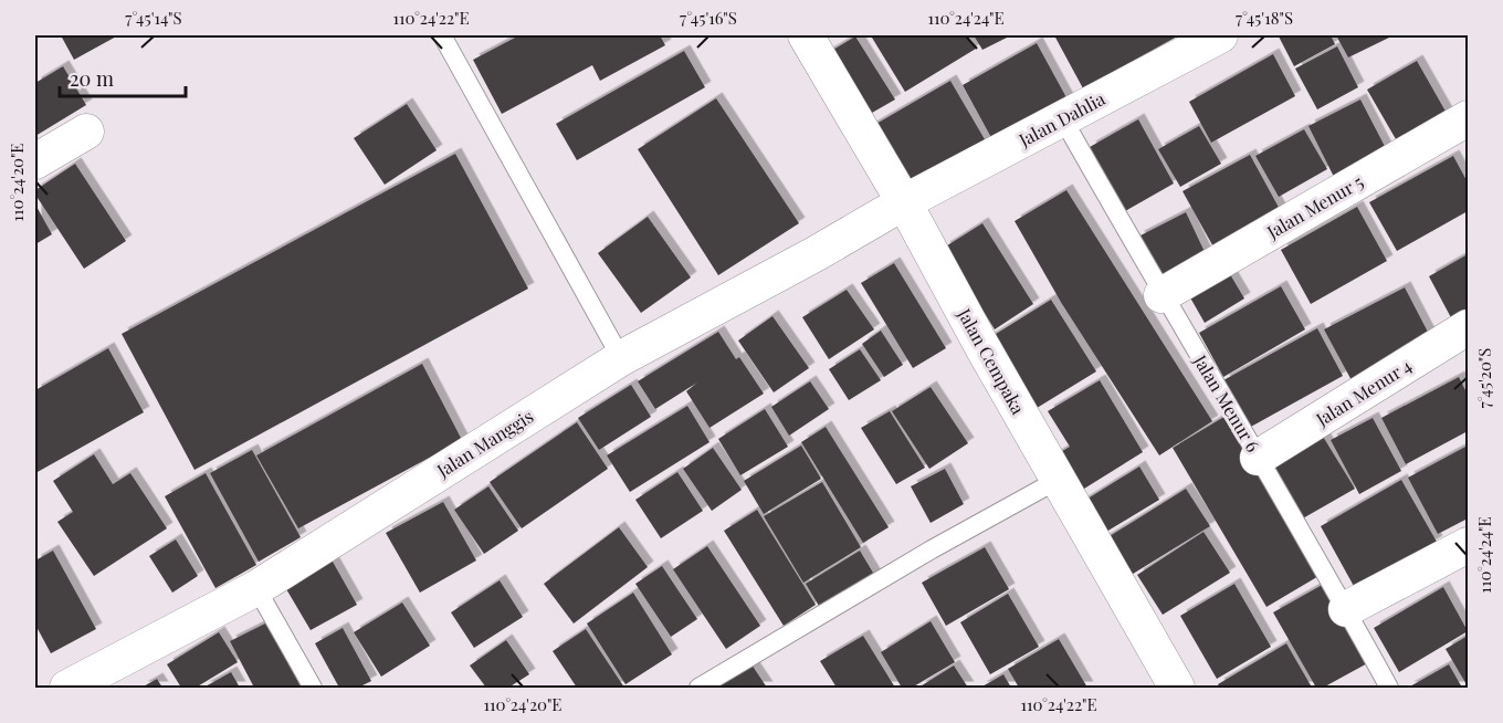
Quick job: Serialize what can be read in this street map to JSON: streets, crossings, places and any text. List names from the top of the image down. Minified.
{"streets":{"street":["Jalan Dahlia","Jalan Menur 5","Jalan Cempaka","Jalan Menur 4","Jalan Manggis"],"lane":["Jalan Menur 6"]},"crossings":[["Jalan Dahlia","Jalan Cempaka"],["Jalan Dahlia","Jalan Menur 6"],["Jalan Dahlia","Jalan Manggis"],["Jalan Menur 5","Jalan Menur 6"],["Jalan Cempaka","Jalan Manggis"],["Jalan Menur 4","Jalan Menur 6"]],"scale_bar":"20 m","coordinates":["7°45'14\"S","110°24'22\"E","7°45'16\"S","110°24'24\"E","7°45'18\"S","110°24'20\"E","7°45'20\"S"]}
